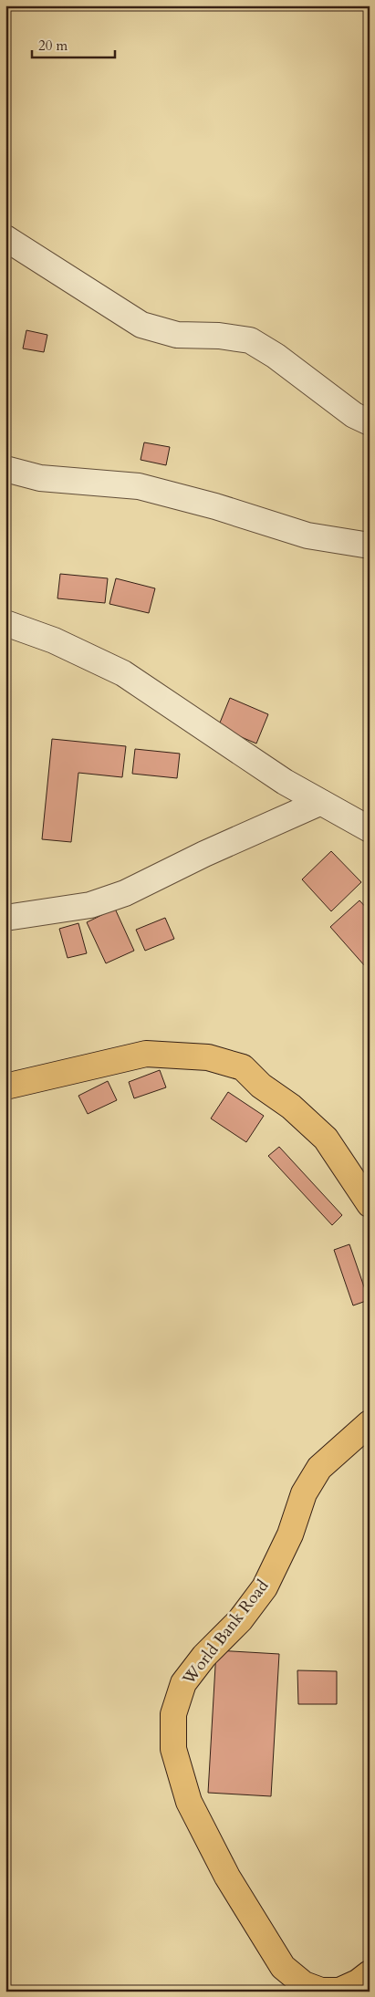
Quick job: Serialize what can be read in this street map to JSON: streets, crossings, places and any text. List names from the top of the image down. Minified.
{"streets":{"main road":["World Bank Road"]},"scale_bar":"20 m"}
